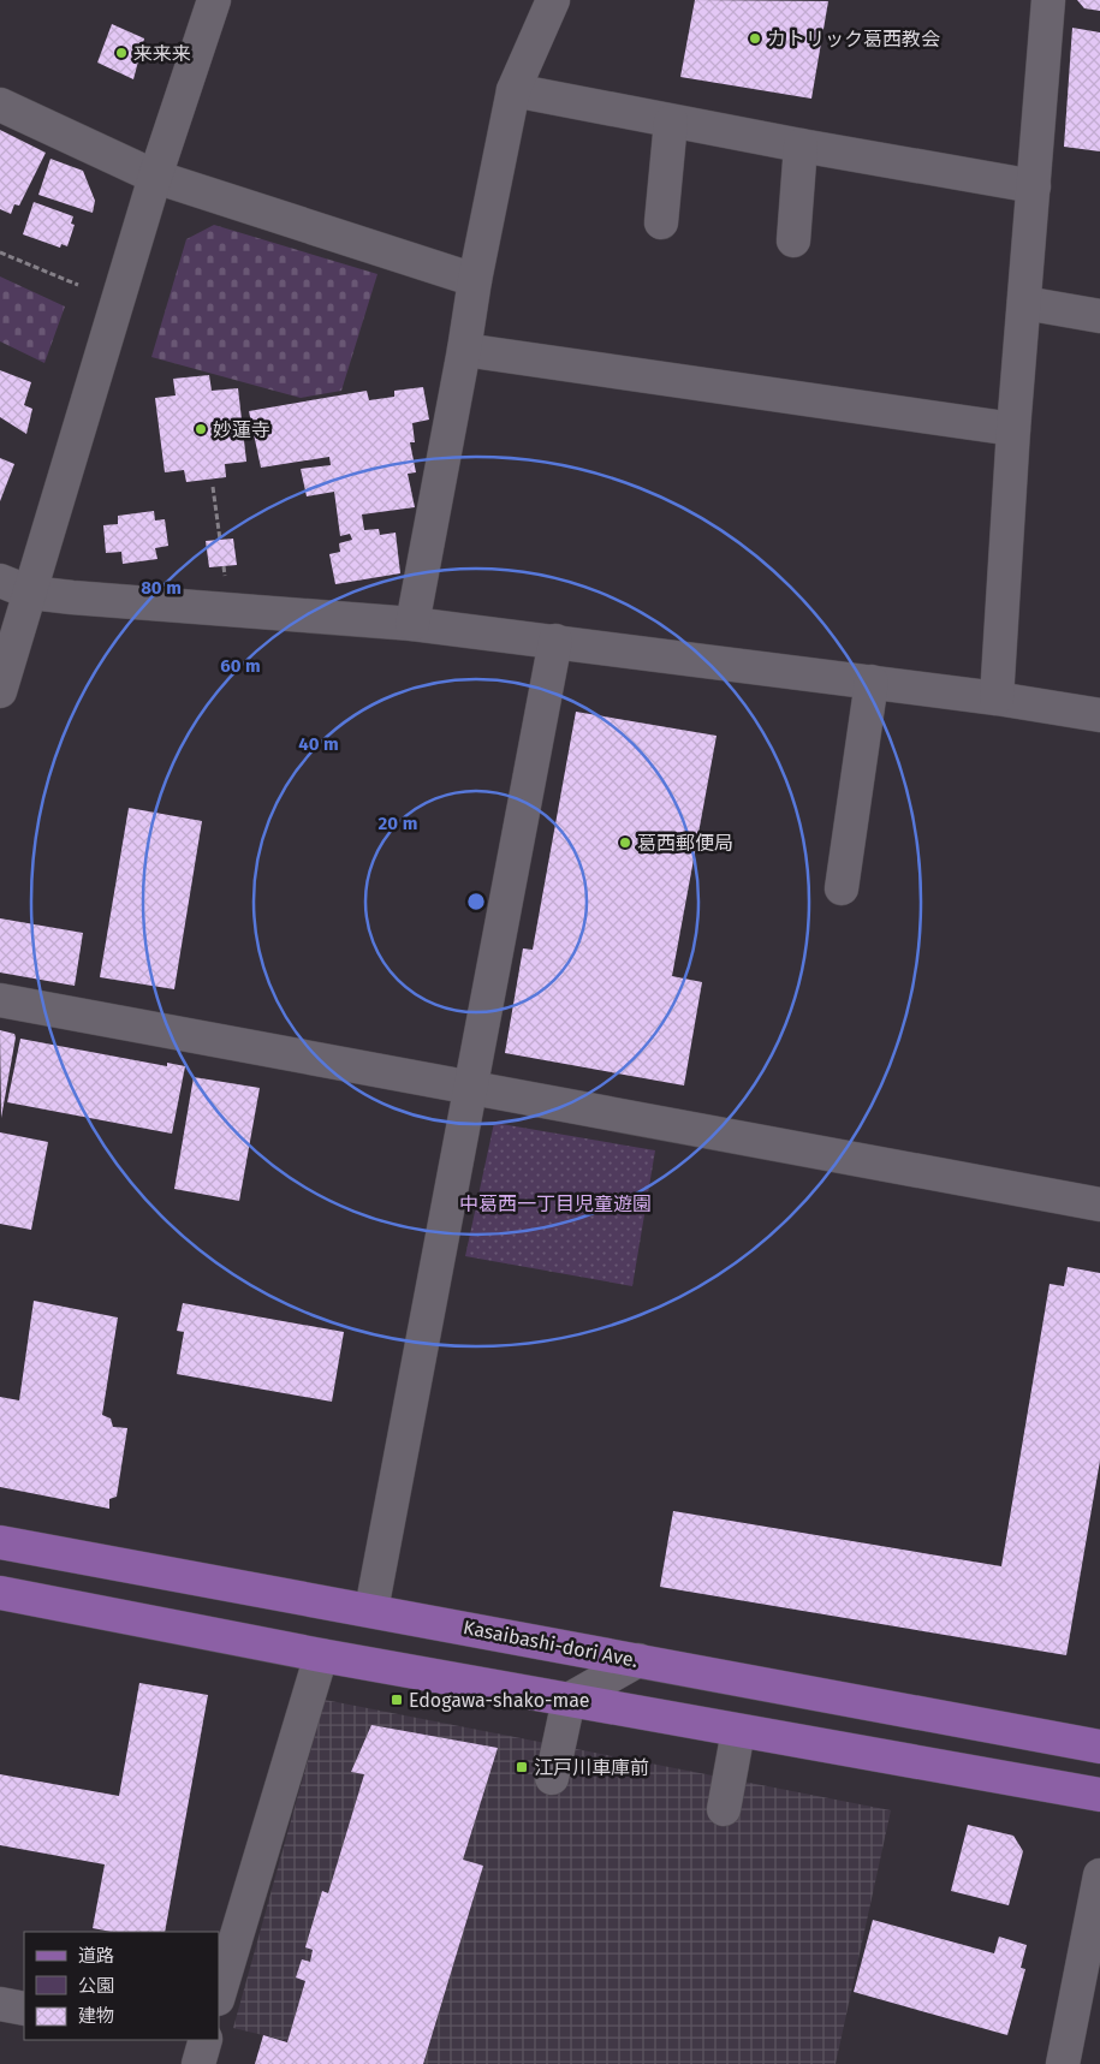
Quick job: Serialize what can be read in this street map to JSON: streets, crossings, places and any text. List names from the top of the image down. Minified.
{"streets":{"main road":["Kasaibashi-dori Ave."]},"parks":["中葛西一丁目児童遊園"],"places":{"other":["カトリック葛西教会","来来来","妙蓮寺","葛西郵便局"],"transit":["Edogawa-shako-mae","江戸川車庫前"]},"legend":["道路","公園","建物"],"rings":["80 m","60 m","40 m","20 m"]}
